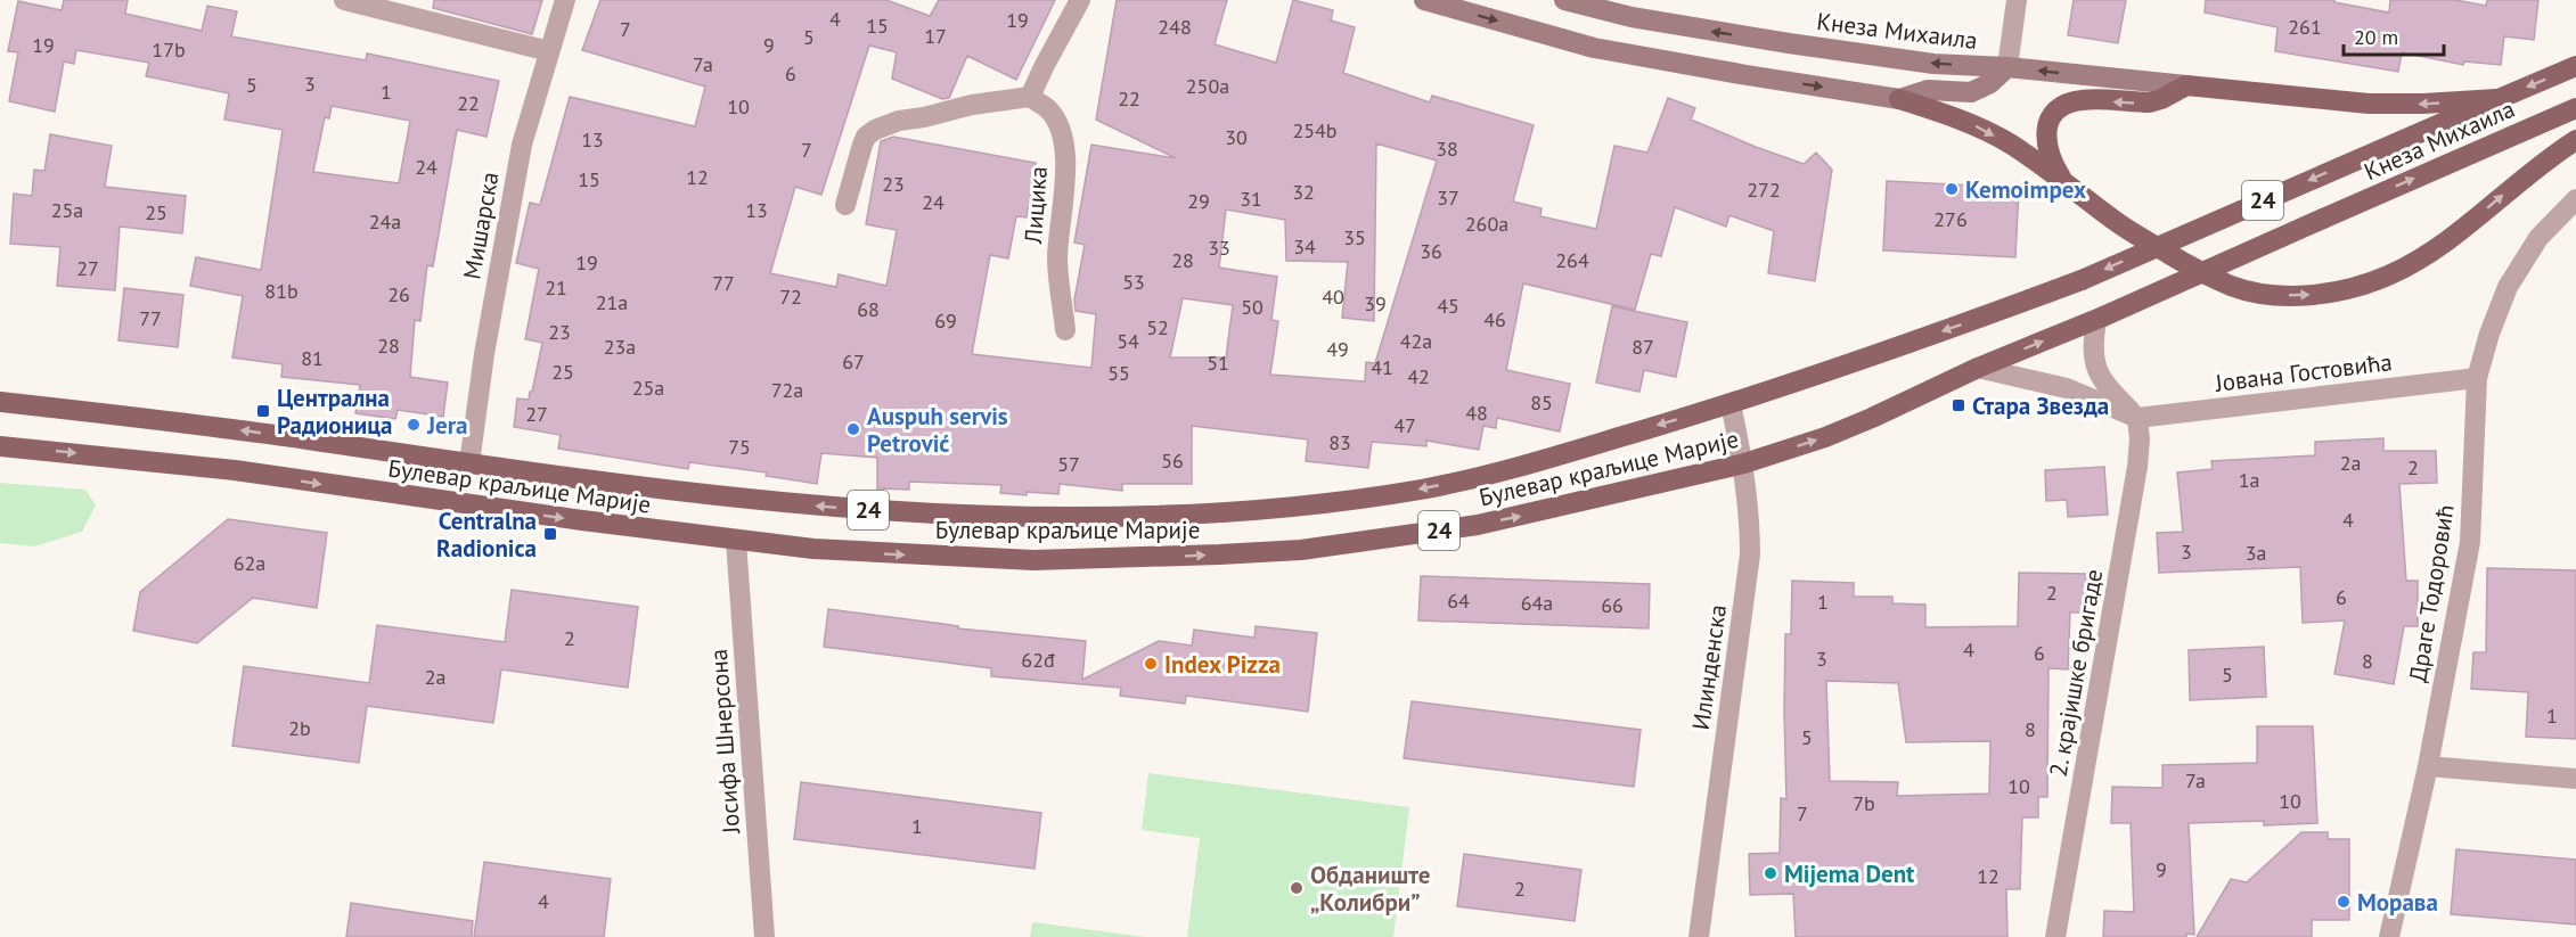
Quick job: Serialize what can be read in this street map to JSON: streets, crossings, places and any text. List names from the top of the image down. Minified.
{"streets":{"main road":["Кнеза Михаила","24","Булевар краљице Марије"],"street":["Лицика","Мишарска","Јована Гостовића","Драге Тодоровић","Илинденска","2. крајишке бригаде","Јосифа Шнерсона"]},"crossings":[["Кнеза Михаила","Булевар краљице Марије"],["Мишарска","Булевар краљице Марије"],["Јована Гостовића","Драге Тодоровић"],["Јована Гостовића","2. крајишке бригаде"],["Булевар краљице Марије","Илинденска"],["Булевар краљице Марије","Јосифа Шнерсона"]],"places":{"other":["Kemoimpex","Jera","Auspuh servis Petrović","Index Pizza","Mijema Dent","Обданиште „Колибри”","Морава"],"transit":["Стара Звезда","Централна Радионица","Centralna Radionica"]},"house_numbers":["4","19","15","248","261","7","17","5","19","9","17b","7a","6","3","5","250a","1","22","22","10","254b","30","13","38","7","24","12","15","23","272","32","37","31","29","24","25a","13","25","276","24a","260a","35","34","33","36","28","264","19","27","53","77","21","81b","26","72","40","21a","39","45","50","68","77","46","69","52","23","54","42a","28","23a","87","49","81","67","51","41","25","55","42","25a","72a","85","48","27","47","83","75","56","2a","57","2","1a","4","3","3a","62a","2","6","64","1","64a","66","2","4","6","3","62đ","8","5","2a","1","2b","8","5","7a","10","10","7b","7","1","9","12","2","4"],"scale_bar":"20 m"}
